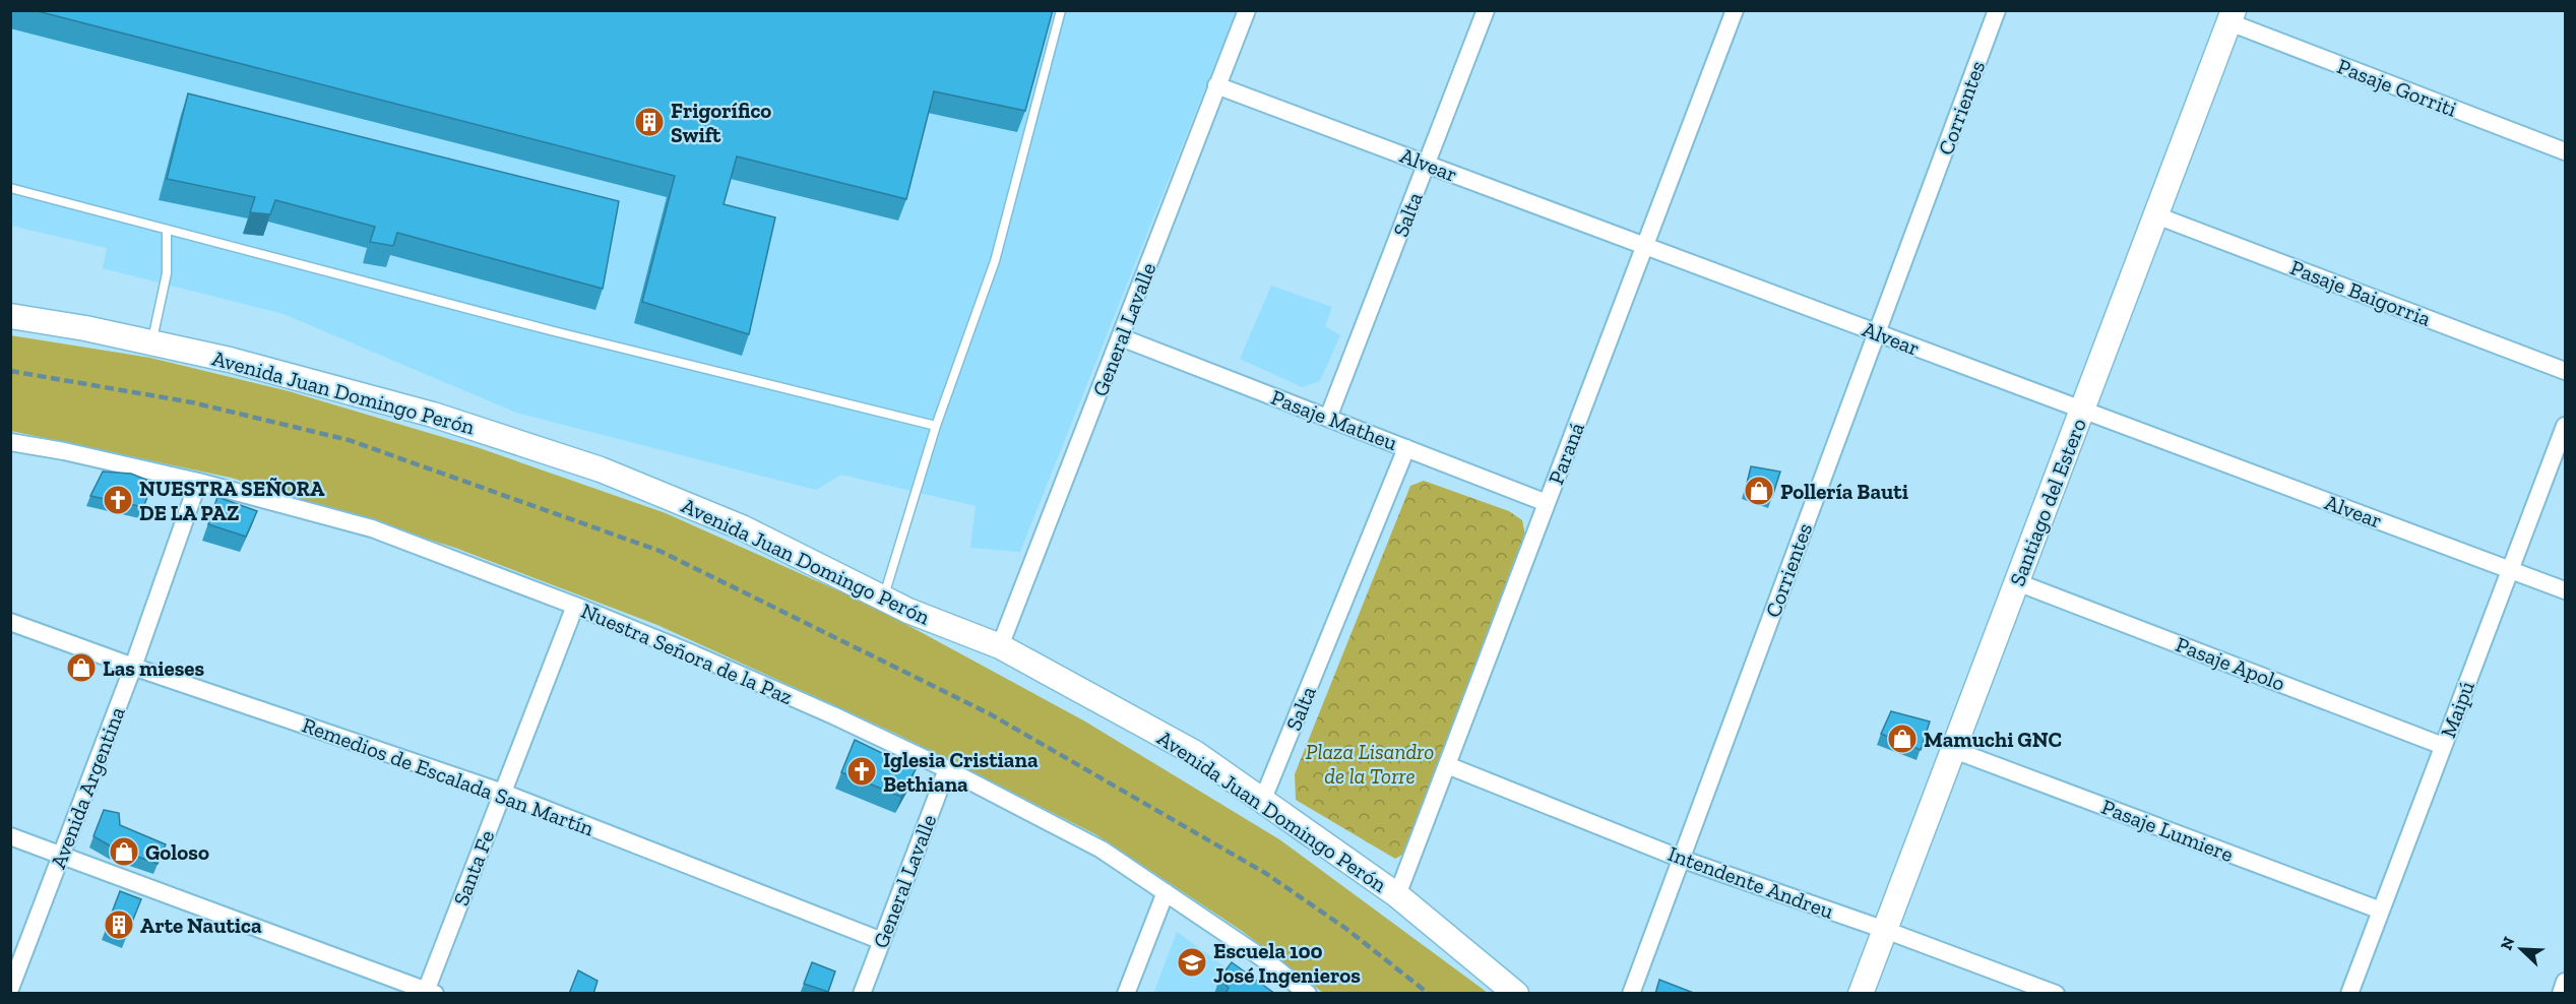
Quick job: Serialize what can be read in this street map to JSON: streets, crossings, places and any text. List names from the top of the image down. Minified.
{"streets":{"street":["Pasaje Gorriti","Corrientes","Alvear","Salta","Pasaje Baigorria","General Lavalle","Avenida Juan Domingo Perón","Pasaje Matheu","Paraná","Santiago del Estero","Nuestra Señora de la Paz","Pasaje Apolo","Maipú","Remedios de Escalada San Martín","Avenida Argentina","Pasaje Lumiere","Santa Fe","Intendente Andreu"]},"crossings":[["Pasaje Gorriti","Santiago del Estero"],["Corrientes","Alvear"],["Corrientes","Intendente Andreu"],["Alvear","Salta"],["Alvear","General Lavalle"],["Alvear","Paraná"],["Alvear","Santiago del Estero"],["Alvear","Maipú"],["Salta","Avenida Juan Domingo Perón"],["Salta","Pasaje Matheu"],["Pasaje Baigorria","Santiago del Estero"],["General Lavalle","Avenida Juan Domingo Perón"],["General Lavalle","Pasaje Matheu"],["General Lavalle","Nuestra Señora de la Paz"],["General Lavalle","Remedios de Escalada San Martín"],["Avenida Juan Domingo Perón","Paraná"],["Pasaje Matheu","Paraná"],["Paraná","Intendente Andreu"],["Santiago del Estero","Pasaje Apolo"],["Santiago del Estero","Pasaje Lumiere"],["Santiago del Estero","Intendente Andreu"],["Nuestra Señora de la Paz","Avenida Argentina"],["Nuestra Señora de la Paz","Santa Fe"],["Pasaje Apolo","Maipú"],["Maipú","Pasaje Lumiere"],["Remedios de Escalada San Martín","Avenida Argentina"],["Remedios de Escalada San Martín","Santa Fe"]],"parks":["Plaza Lisandro de la Torre"],"places":{"building":["Frigorífico Swift","Arte Nautica"],"shop":["Pollería Bauti","Las mieses","Mamuchi GNC","Goloso"],"church":["NUESTRA SEÑORA DE LA PAZ","Iglesia Cristiana Bethiana"],"school or university":["Escuela 100 José Ingenieros"]},"north":"top left"}
